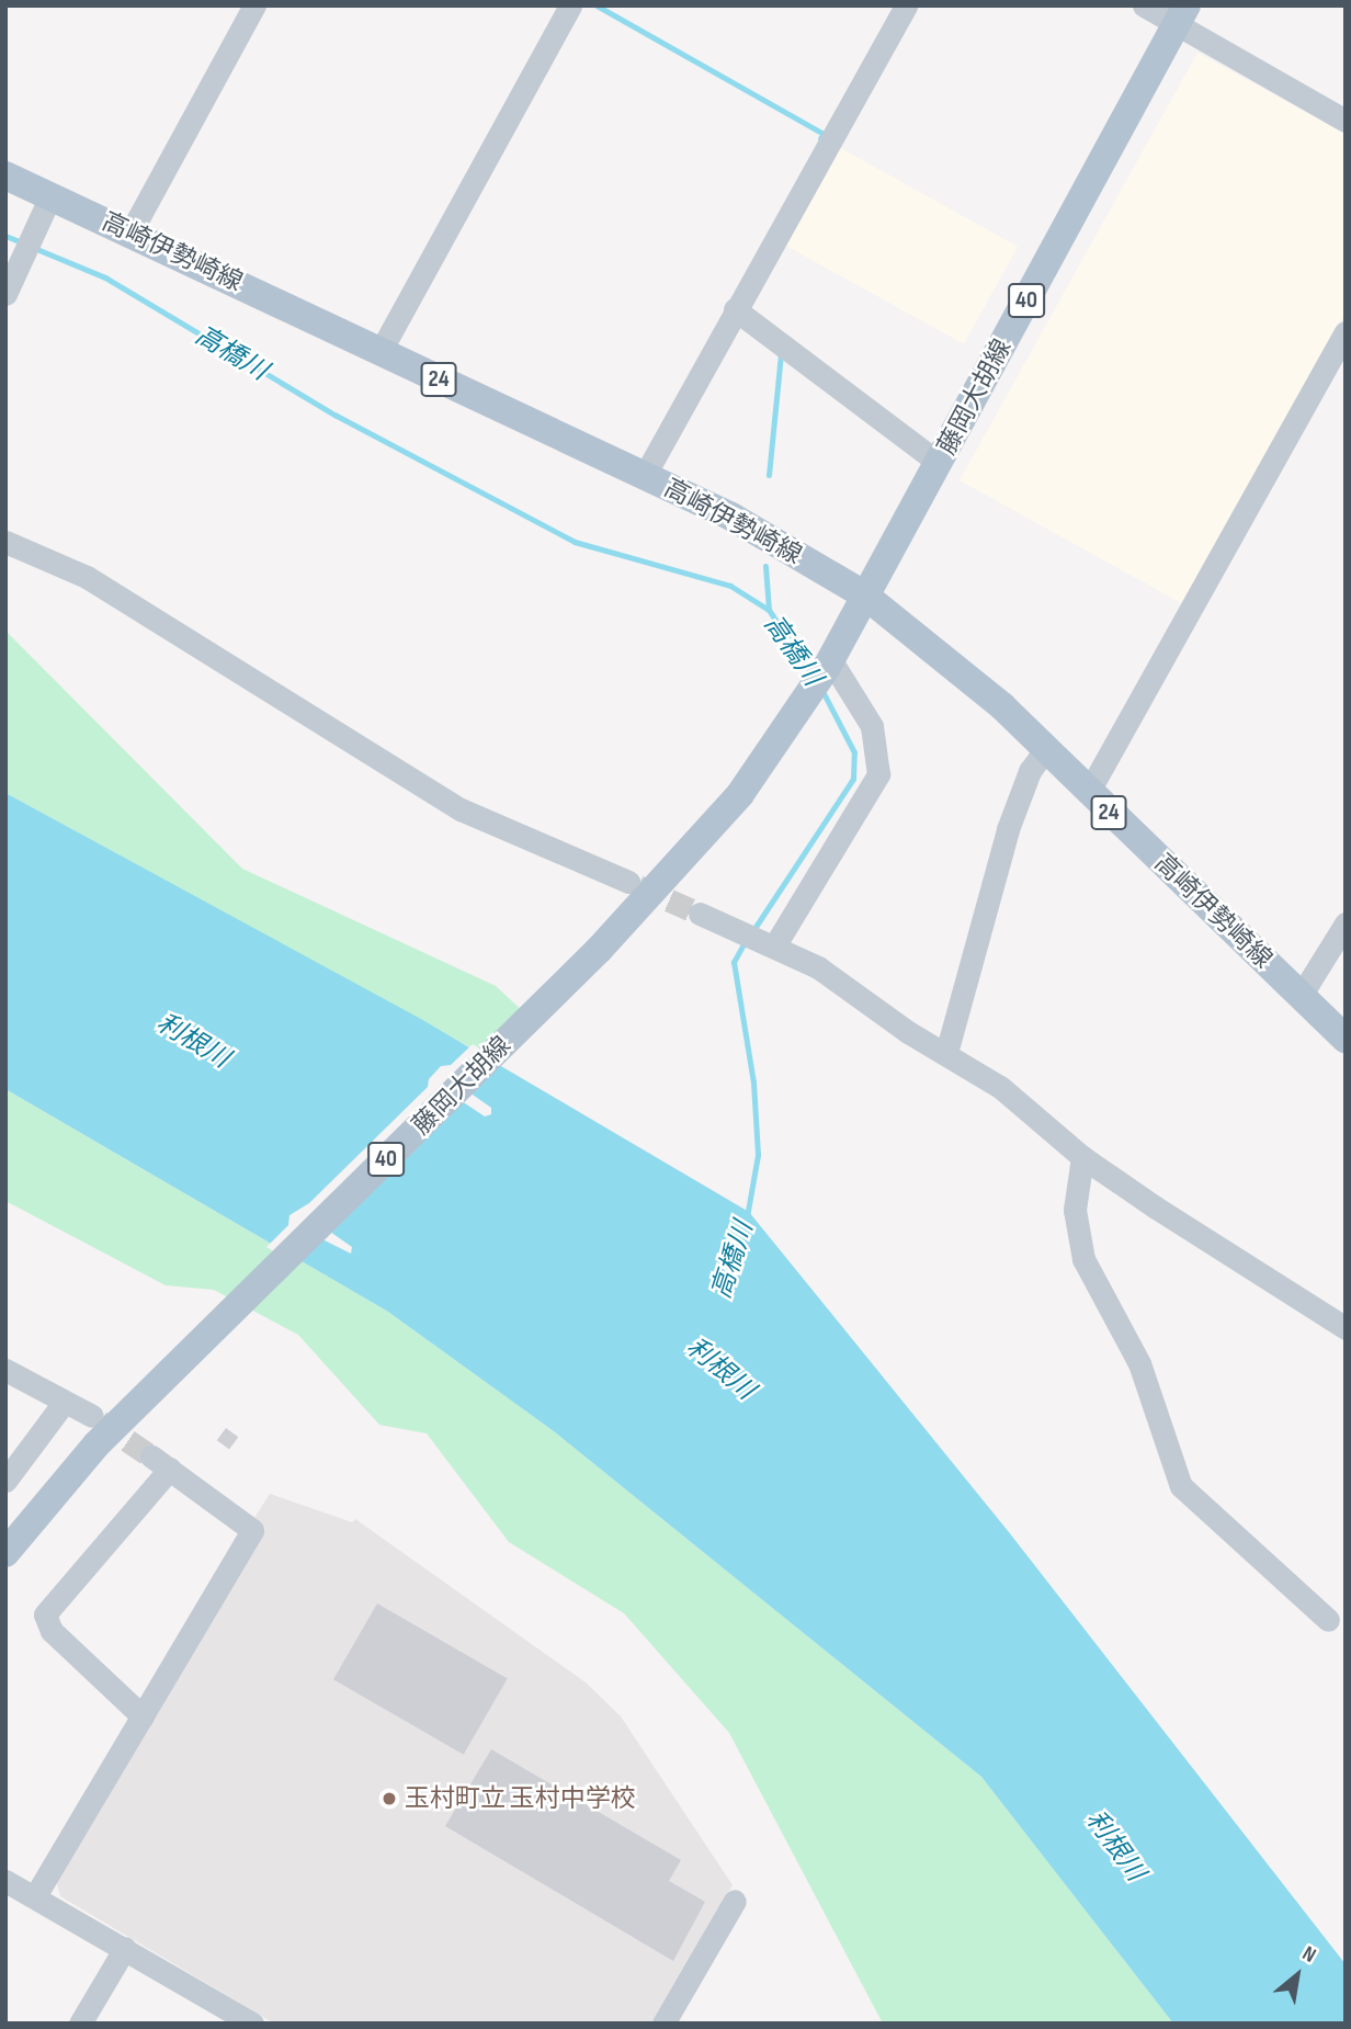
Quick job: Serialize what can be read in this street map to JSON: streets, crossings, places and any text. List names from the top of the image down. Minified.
{"streets":{"main road":["高崎伊勢崎線","40","24","藤岡大胡線"]},"crossings":[["高崎伊勢崎線","藤岡大胡線"]],"water":["高橋川","利根川"],"places":["玉村町立 玉村中学校"],"north":"top right"}
